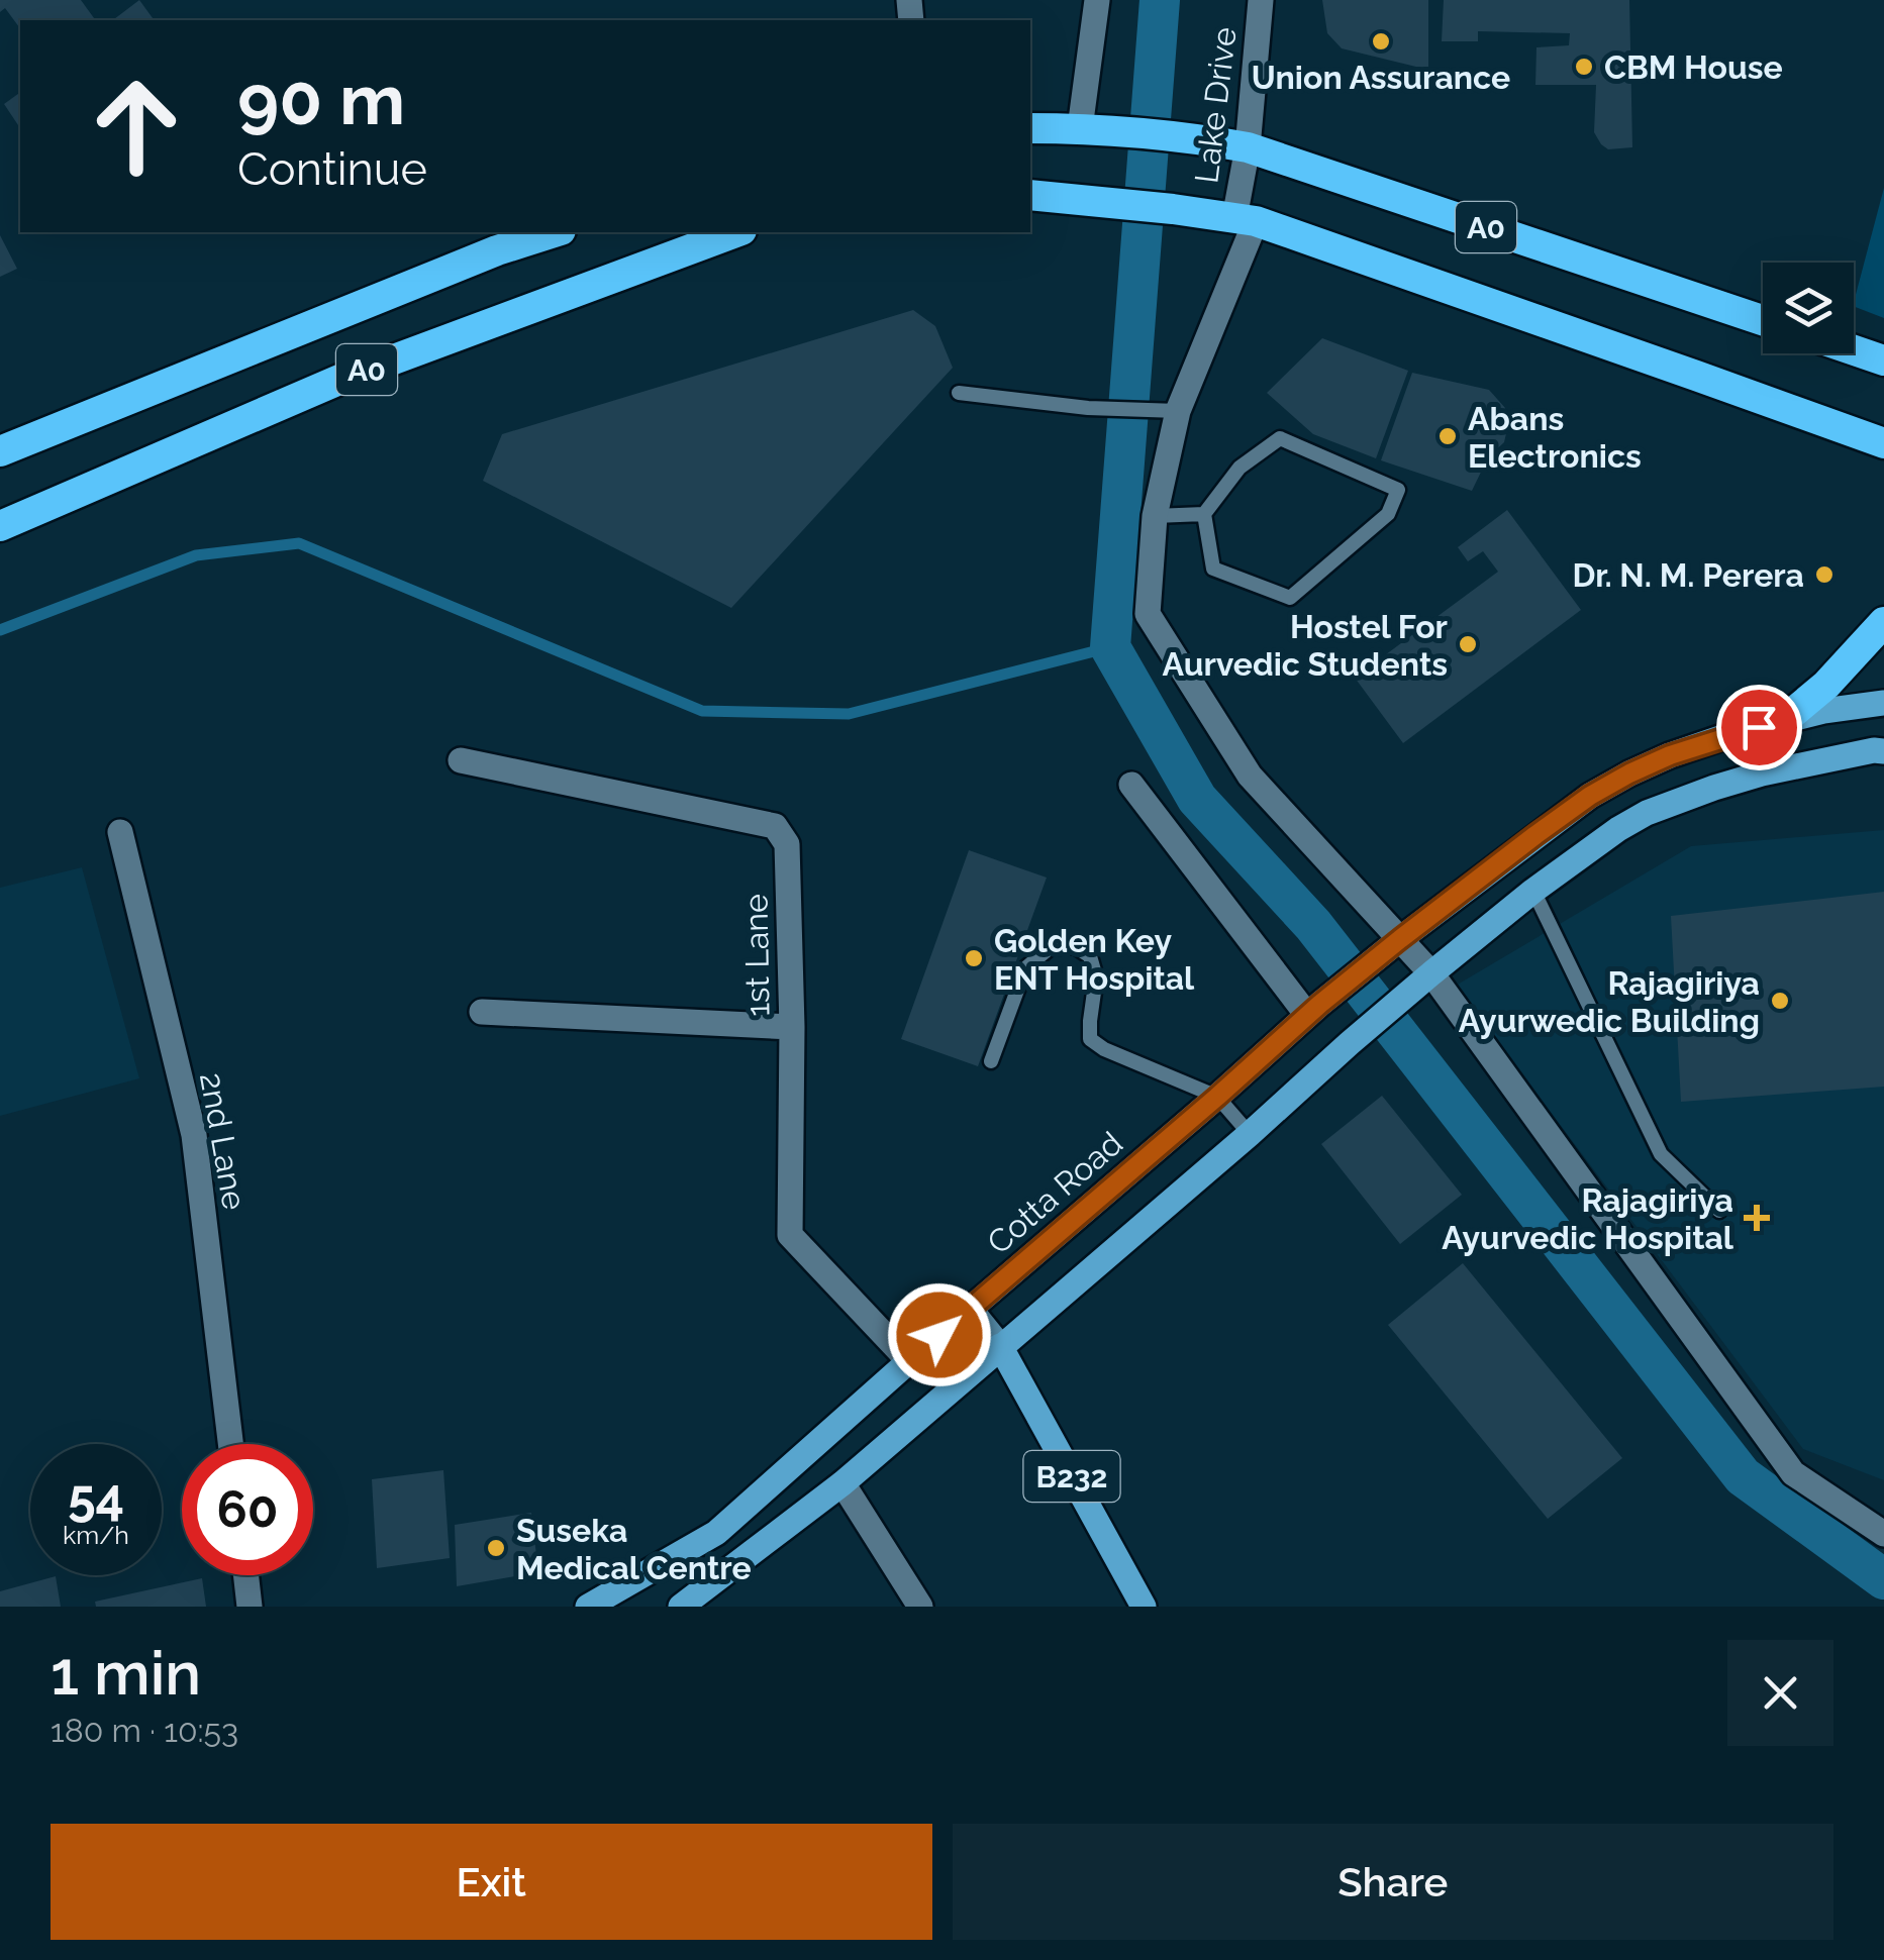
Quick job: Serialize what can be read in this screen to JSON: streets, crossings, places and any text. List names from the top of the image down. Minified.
{"streets":{"highway":["A0"],"main road":["Cotta Road","B232"],"street":["Lake Drive","1st Lane","2nd Lane"]},"crossings":[["Lake Drive","A0"],["Lake Drive","Cotta Road"],["1st Lane","Cotta Road"]],"places":{"other":["Union Assurance","CBM House","Abans Electronics","Dr. N. M. Perera","Hostel For Aurvedic Students","Golden Key ENT Hospital","Rajagiriya Ayurwedic Building","Suseka Medical Centre"],"health":["Rajagiriya Ayurvedic Hospital"]},"page":{"turn":["90 m","Continue"],"speed":"54 km/h","limit":"60","heading":["1 min","180 m · 10:53"],"buttons":["Exit","Share"]}}
